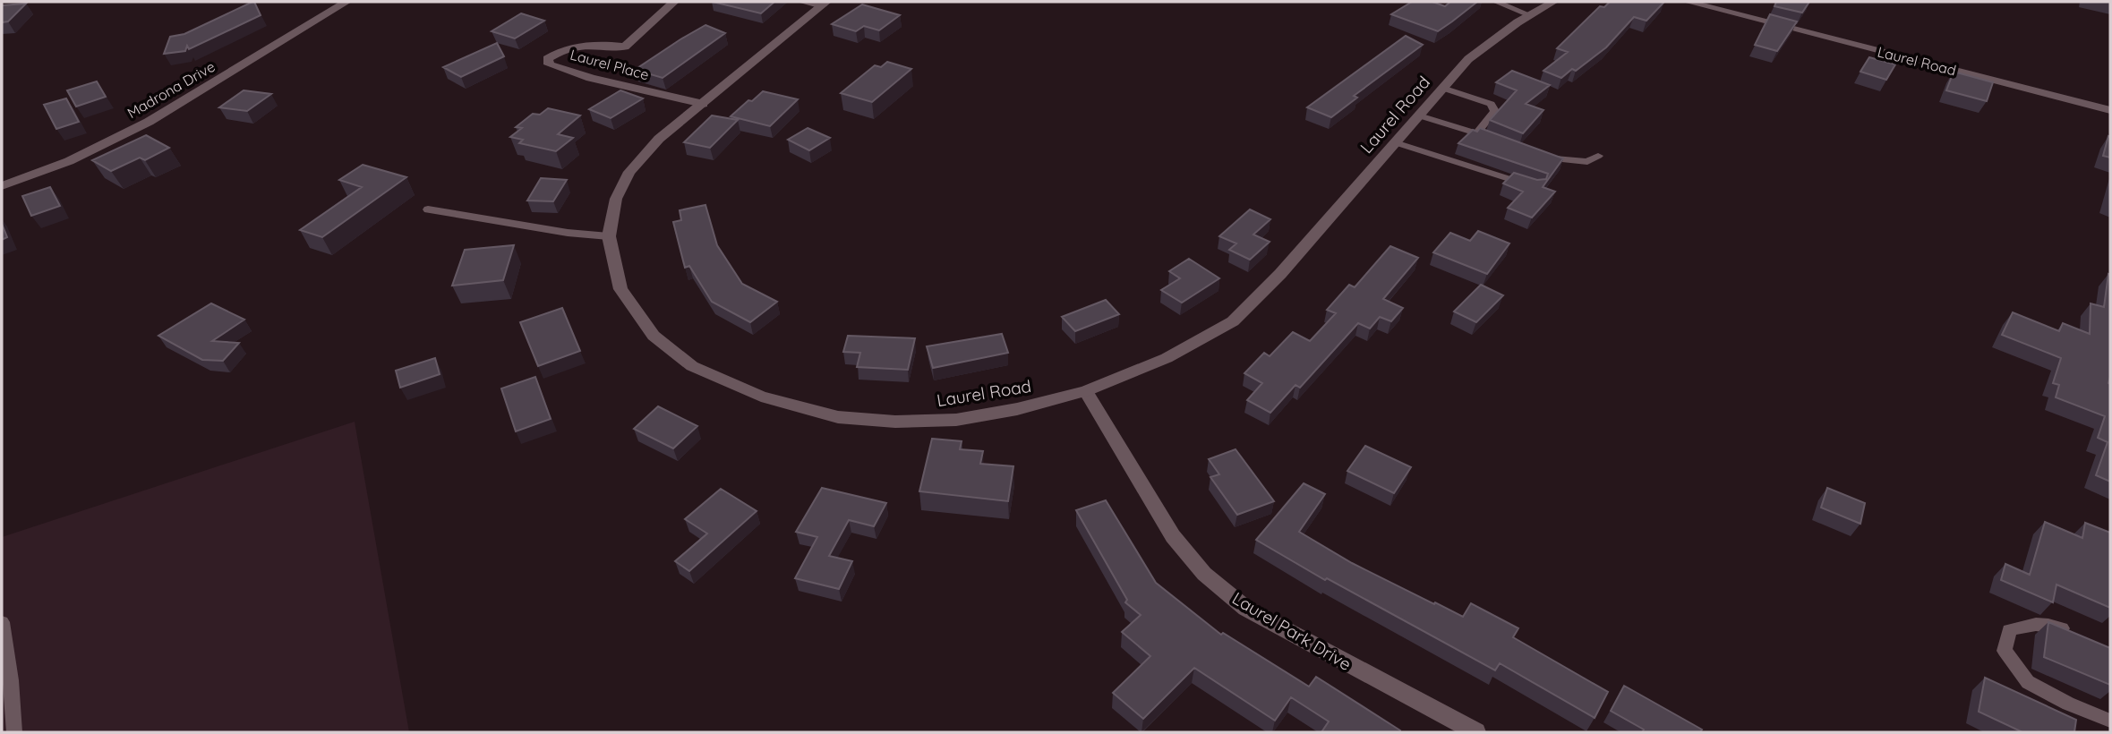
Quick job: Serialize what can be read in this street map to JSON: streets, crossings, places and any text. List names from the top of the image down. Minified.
{"streets":{"street":["Laurel Road","Laurel Place","Madrona Drive","Laurel Park Drive"]},"crossings":[["Laurel Road","Laurel Place"],["Laurel Road","Laurel Park Drive"]]}
